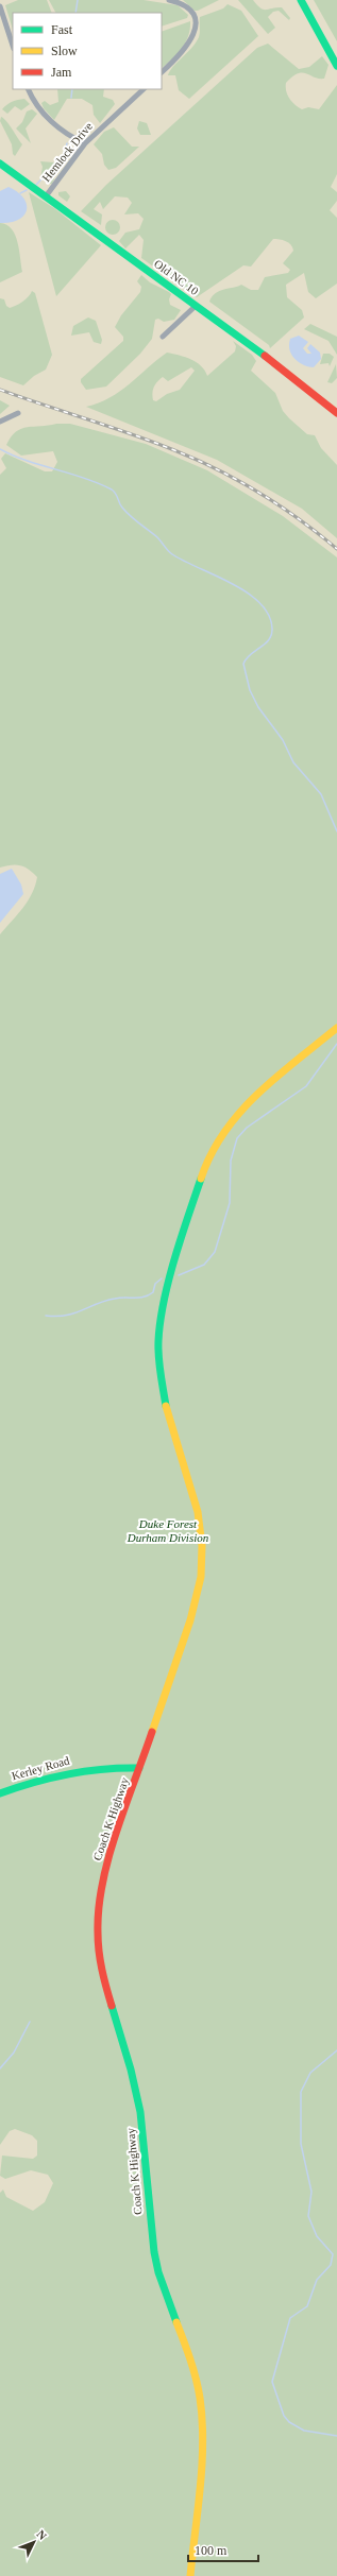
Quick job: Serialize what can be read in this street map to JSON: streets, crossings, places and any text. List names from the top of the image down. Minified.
{"streets":{"street":["Hemlock Drive","Old NC 10","Kerley Road","Coach K Highway"]},"crossings":[["Hemlock Drive","Old NC 10"],["Kerley Road","Coach K Highway"]],"parks":["Duke Forest Durham Division"],"legend":["Fast","Slow","Jam"],"scale_bar":"100 m","north":"top right"}
